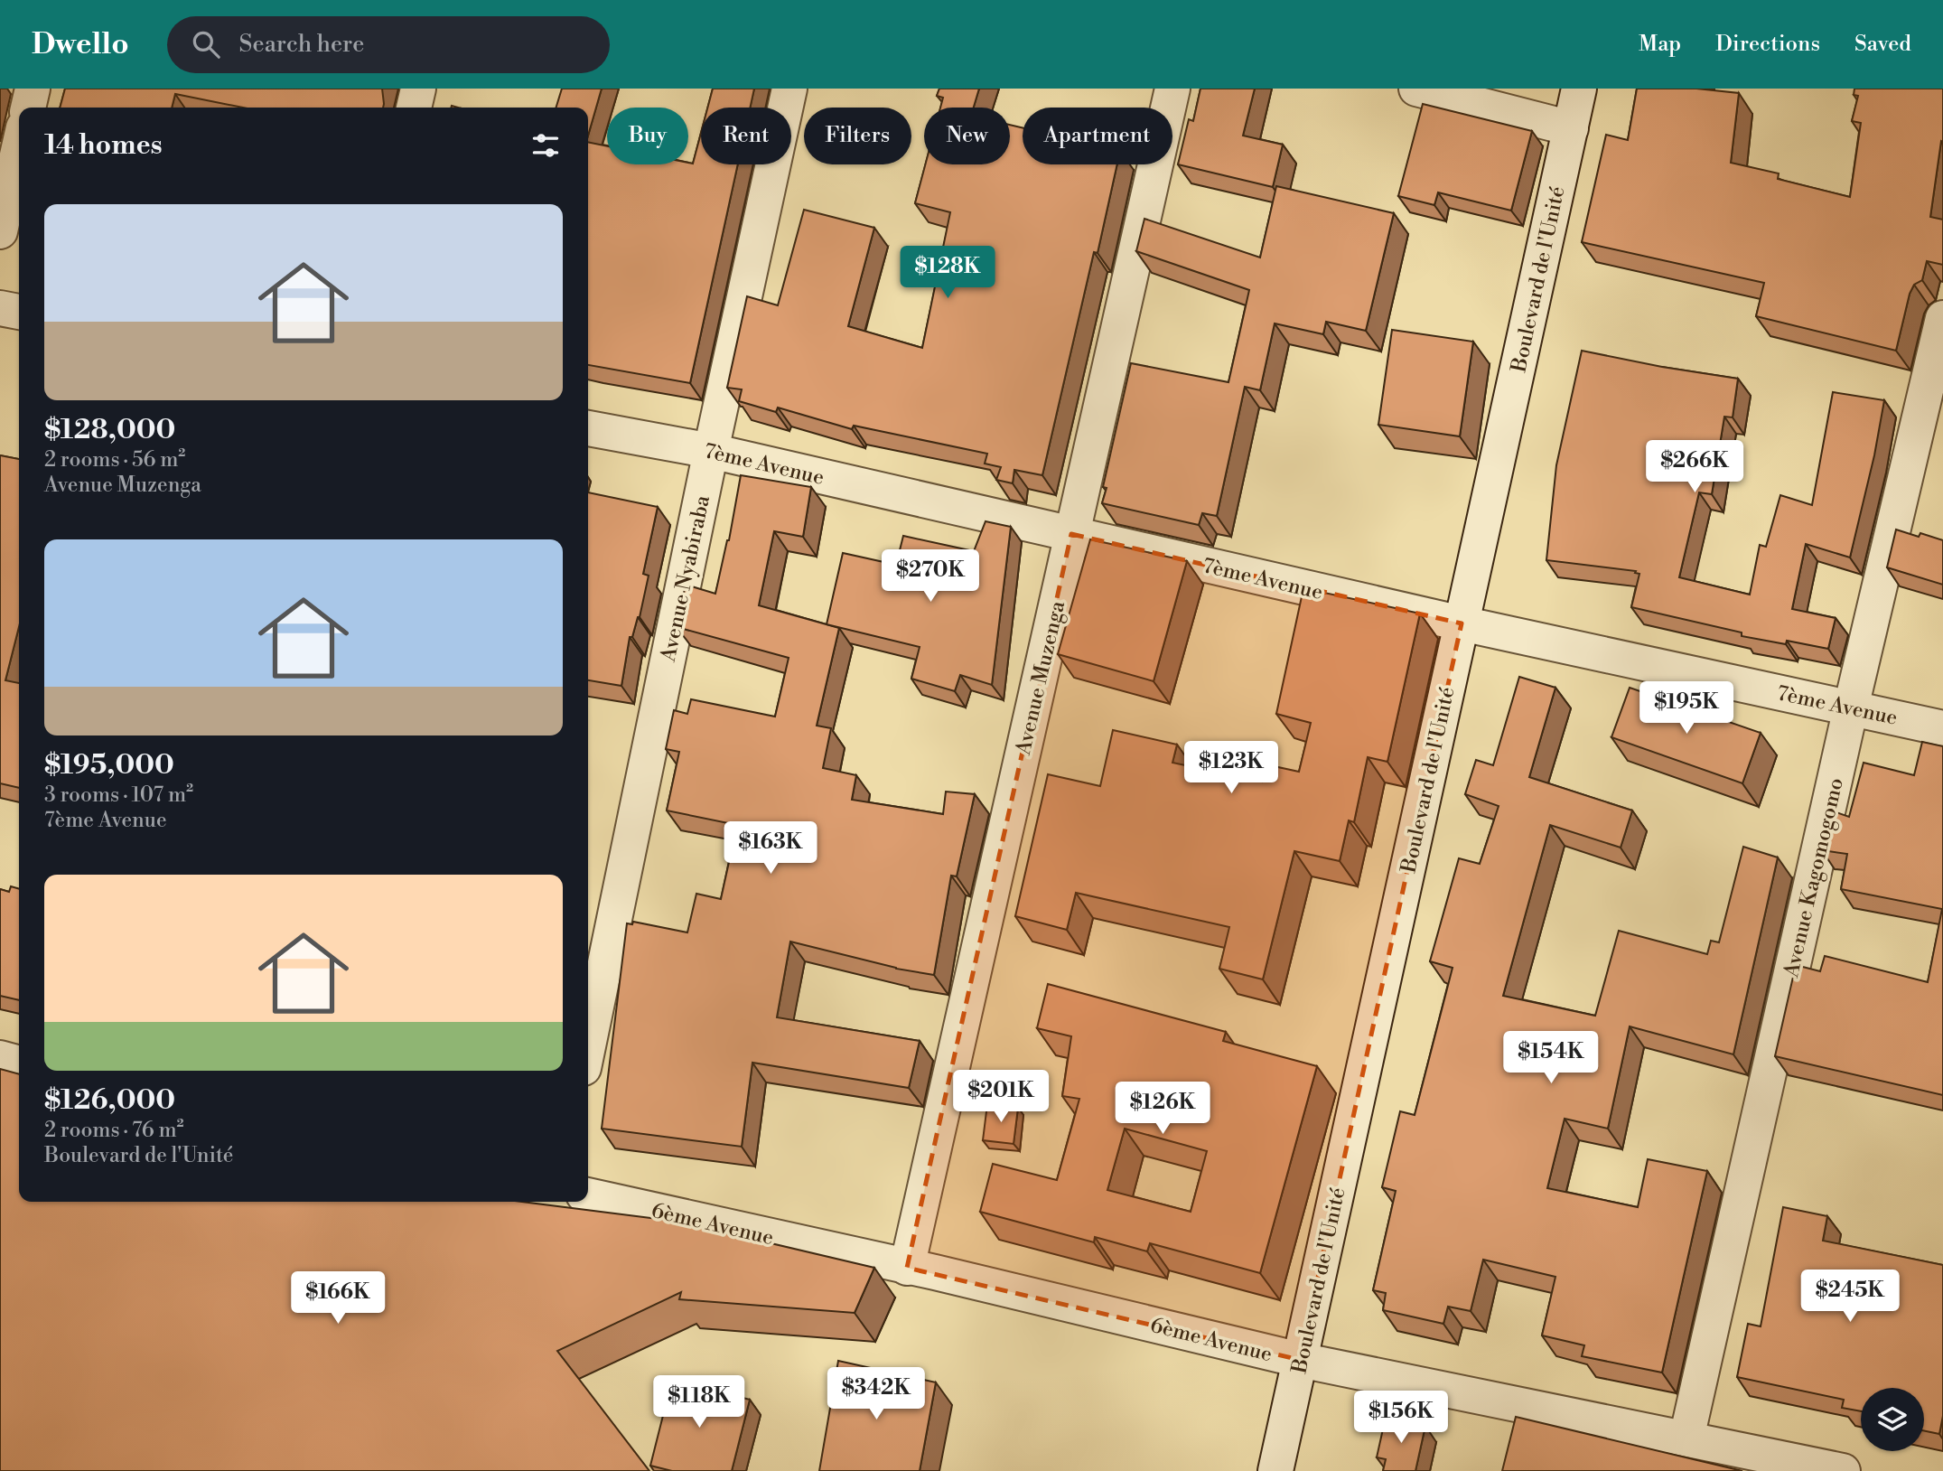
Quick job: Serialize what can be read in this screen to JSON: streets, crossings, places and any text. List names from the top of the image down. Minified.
{"streets":{"street":["Boulevard de l'Unité","7ème Avenue","Avenue Nyabiraba","Avenue Muzenga","Avenue Kagomogomo","6ème Avenue"]},"crossings":[["Boulevard de l'Unité","7ème Avenue"],["Boulevard de l'Unité","6ème Avenue"],["7ème Avenue","Avenue Nyabiraba"],["7ème Avenue","Avenue Muzenga"],["7ème Avenue","Avenue Kagomogomo"],["Avenue Muzenga","6ème Avenue"],["Avenue Kagomogomo","6ème Avenue"]],"page":{"header":"Dwello","search":"Search here","nav":["Map","Directions","Saved"],"chip":["Buy","Rent","Filters","New","Apartment"],"heading":"14 homes","list":[{"name":"$128,000","note":"2 rooms · 56 m² · Avenue Muzenga"},{"name":"$195,000","note":"3 rooms · 107 m² · 7ème Avenue"},{"name":"$126,000","note":"2 rooms · 76 m² · Boulevard de l'Unité"}],"price":["$128K","$266K","$270K","$195K","$123K","$163K","$154K","$201K","$126K","$245K","$166K","$342K","$118K","$156K"]}}
